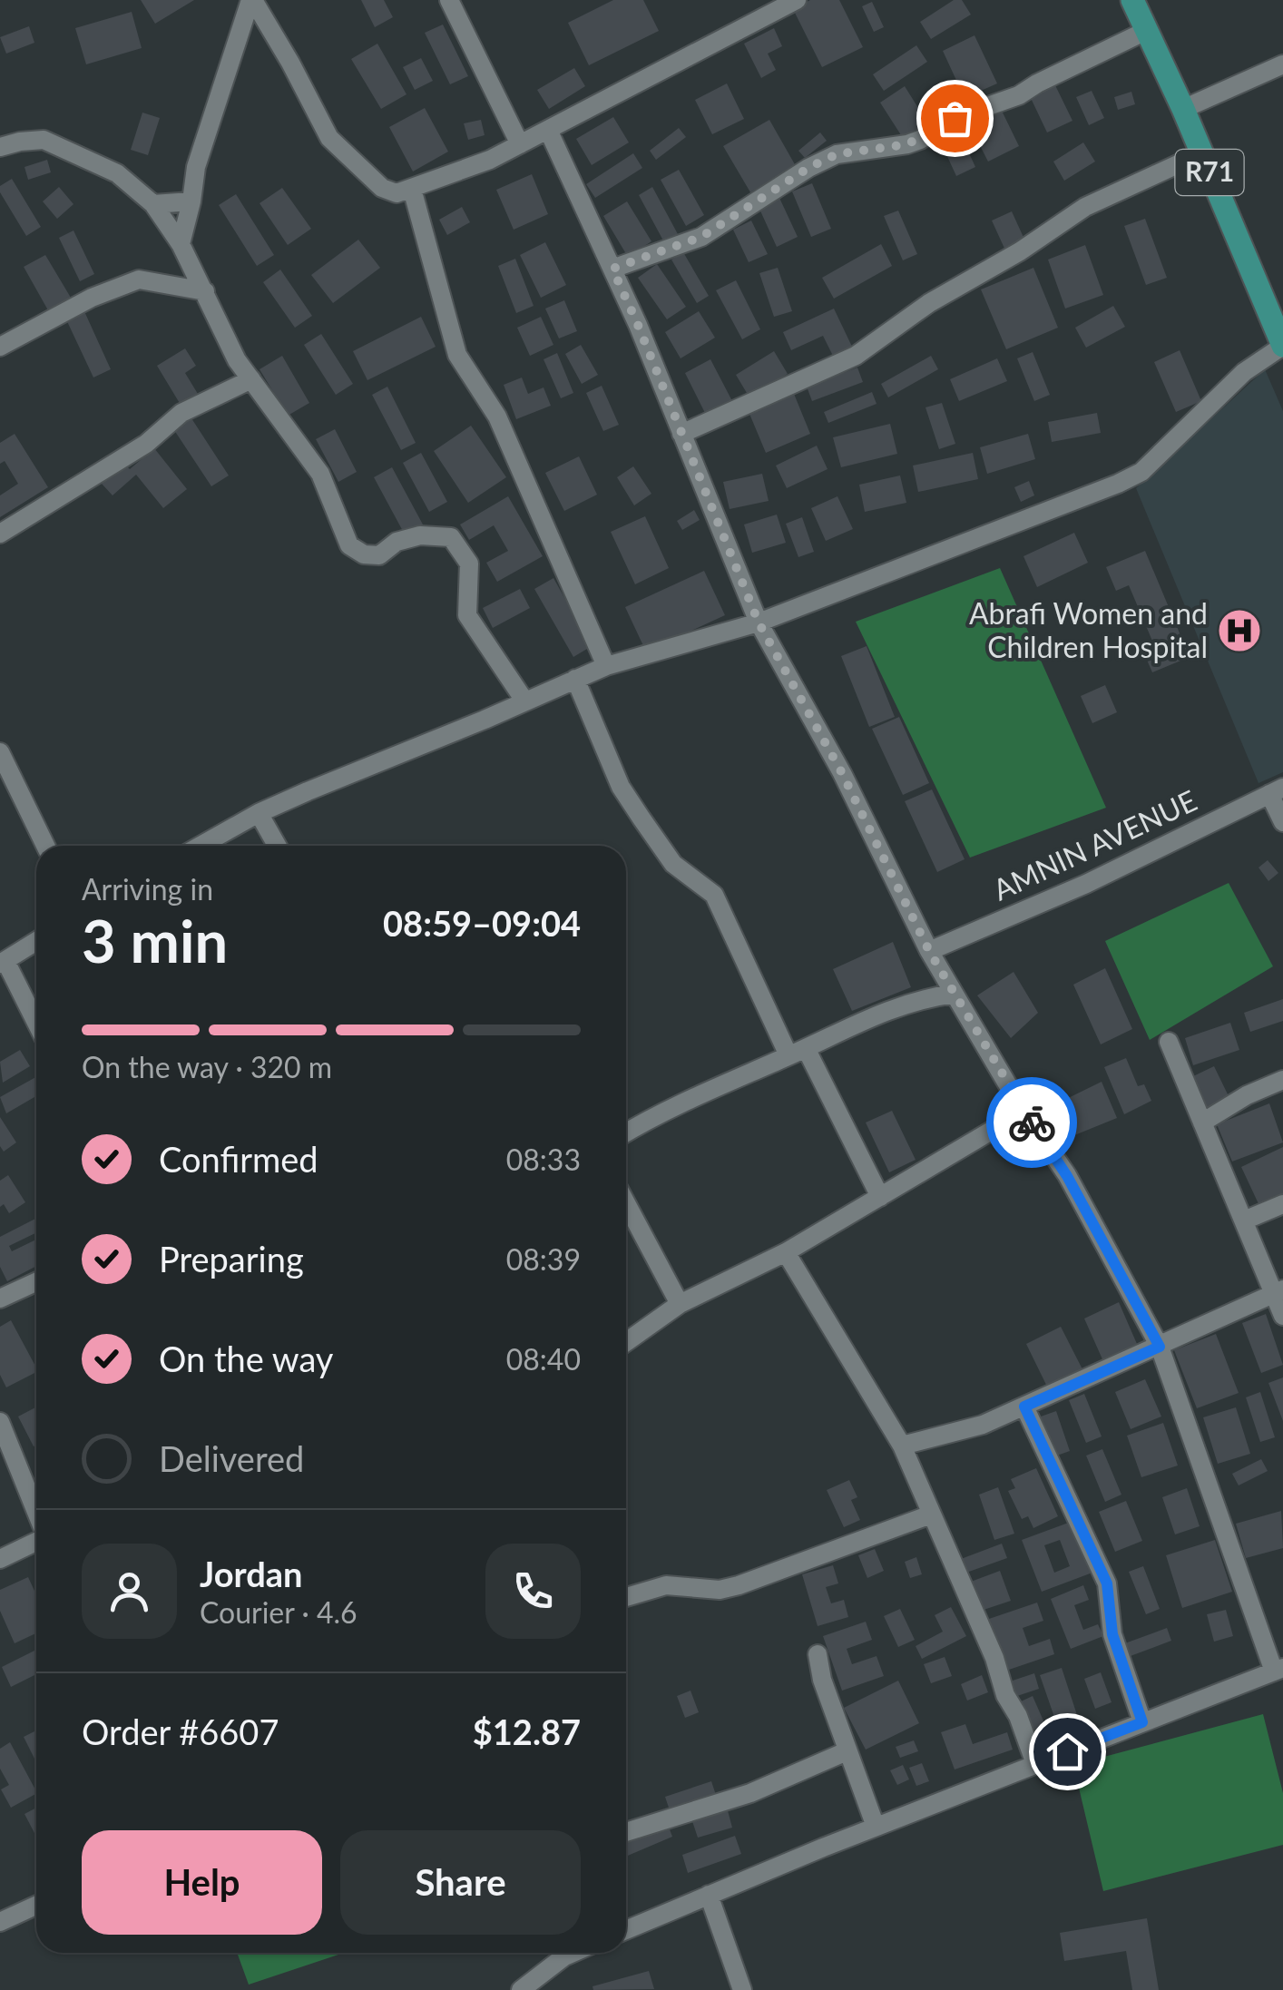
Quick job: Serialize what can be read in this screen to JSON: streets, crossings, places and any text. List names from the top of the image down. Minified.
{"streets":{"main road":["R71"],"street":["AMNIN AVENUE"]},"places":{"hospital":["Abrafi Women and Children Hospital"]},"page":{"heading":["3 min","Arriving in","08:59–09:04"],"panel":["Jordan","Courier · 4.6","Order #6607","$12.87"],"bar":"On the way · 320 m","list":[["Confirmed","08:33"],["Preparing","08:39"],["On the way","08:40"],"Delivered"],"buttons":["Help","Share"]}}
